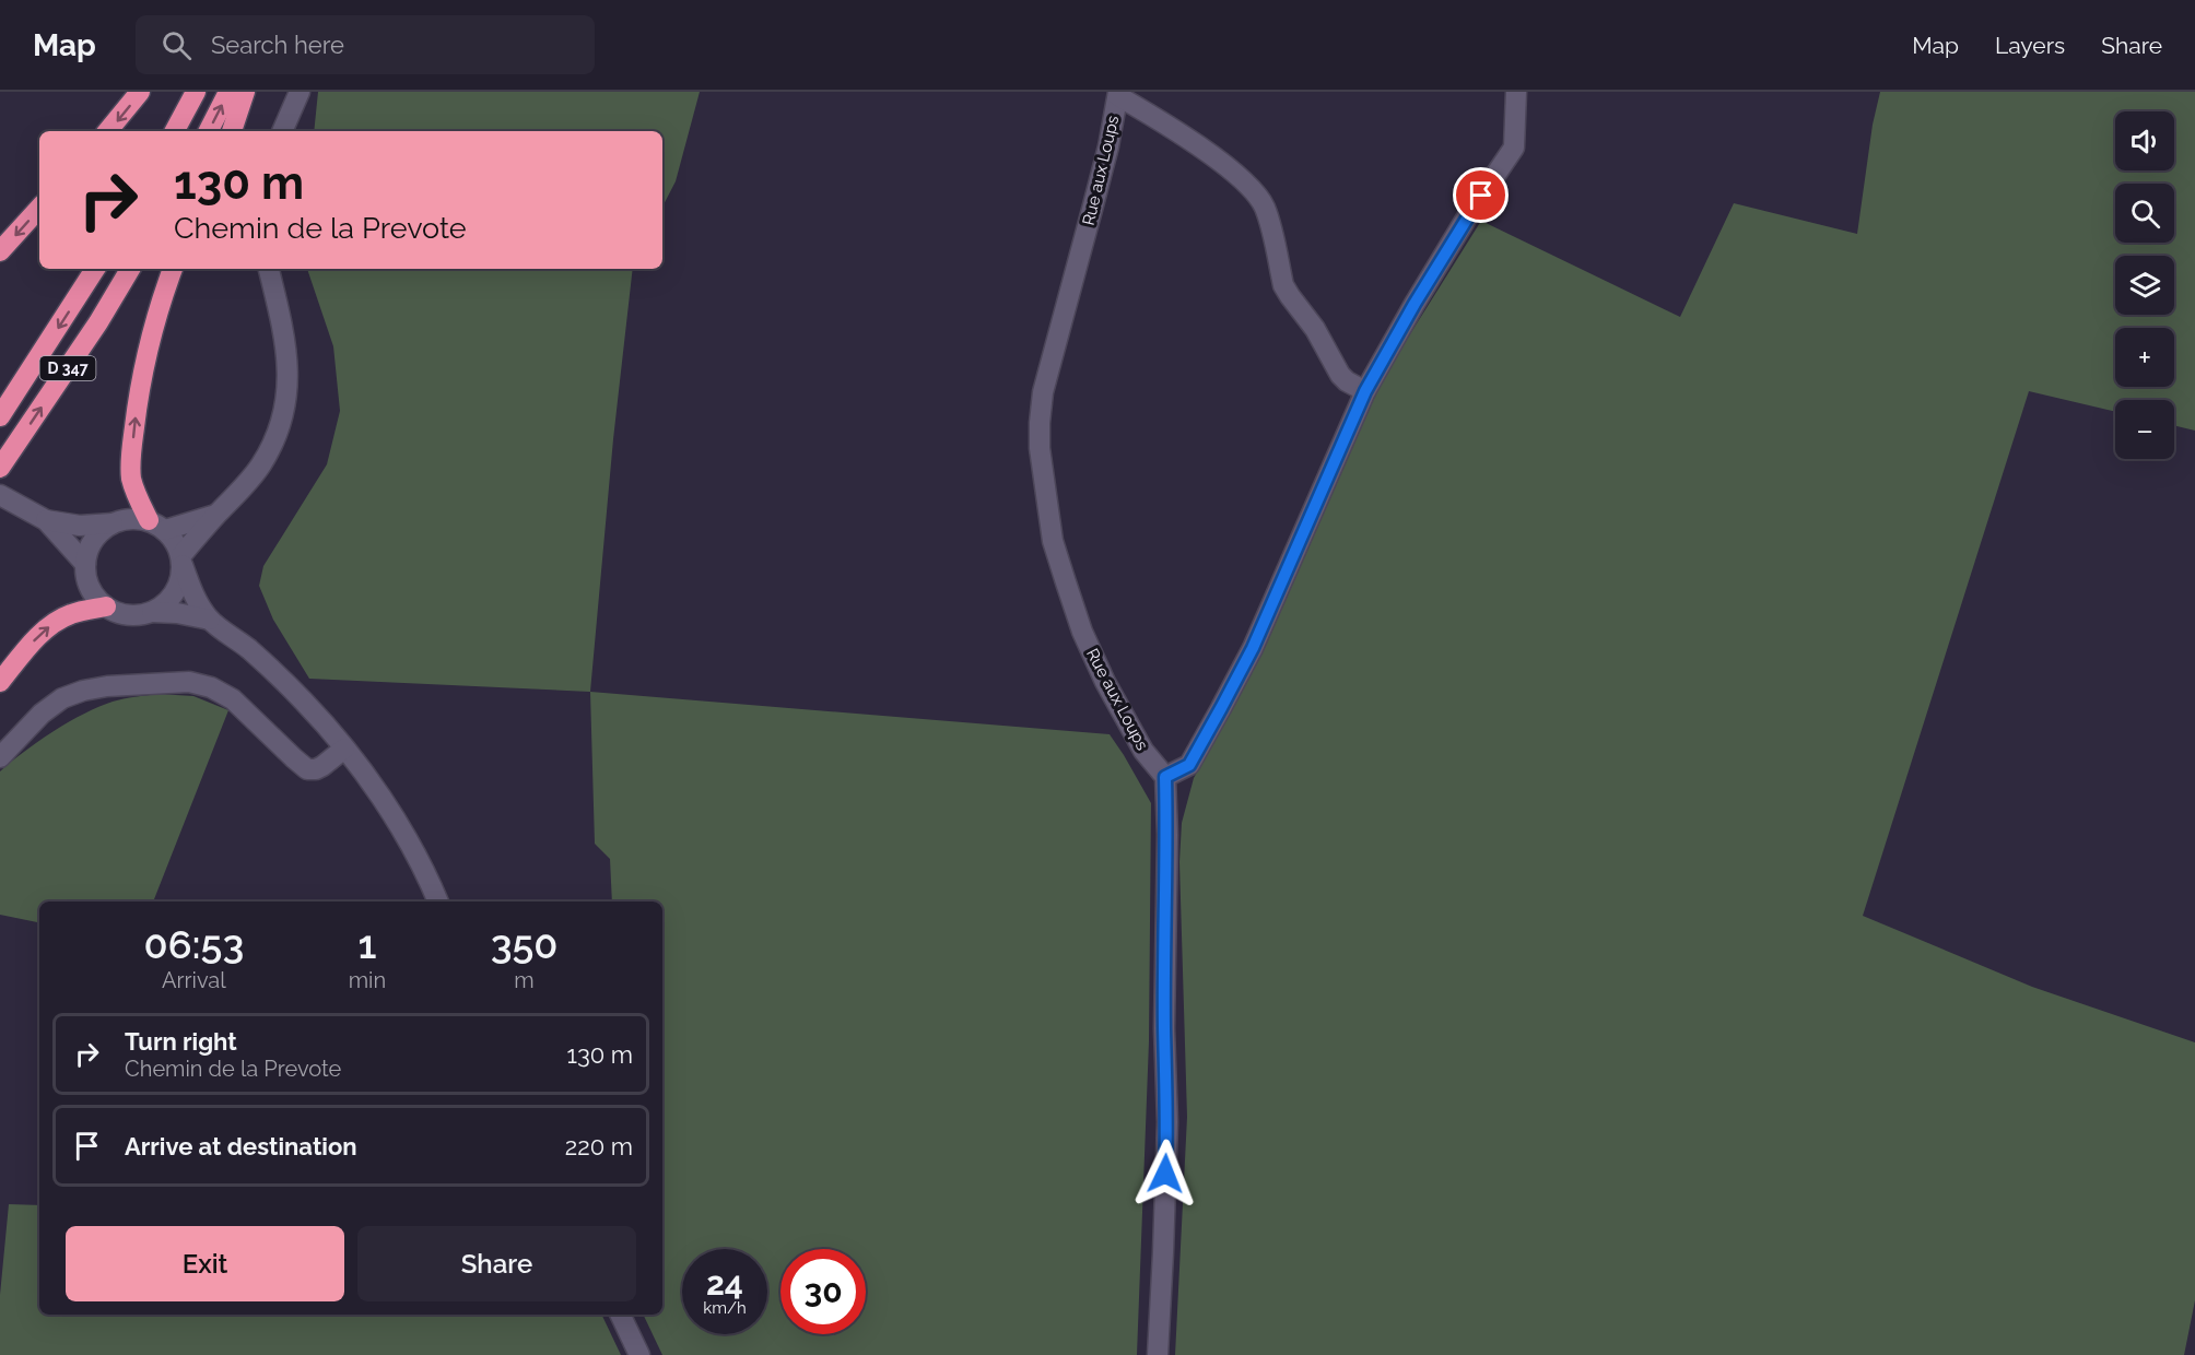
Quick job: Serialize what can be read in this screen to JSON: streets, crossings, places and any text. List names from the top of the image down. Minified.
{"streets":{"highway":["D 347"],"street":["Rue aux Loups"]},"page":{"header":"Map","search":"Search here","nav":["Map","Layers","Share"],"map_buttons":["+","−"],"turn":["130 m","Chemin de la Prevote"],"eta":["06:53","Arrival","1","min","350","m"],"list":[{"name":"Turn right","note":"Chemin de la Prevote","value":"130 m"},{"name":"Arrive at destination","value":"220 m"}],"buttons":["Exit","Share"],"speed":"24 km/h","limit":"30"}}
